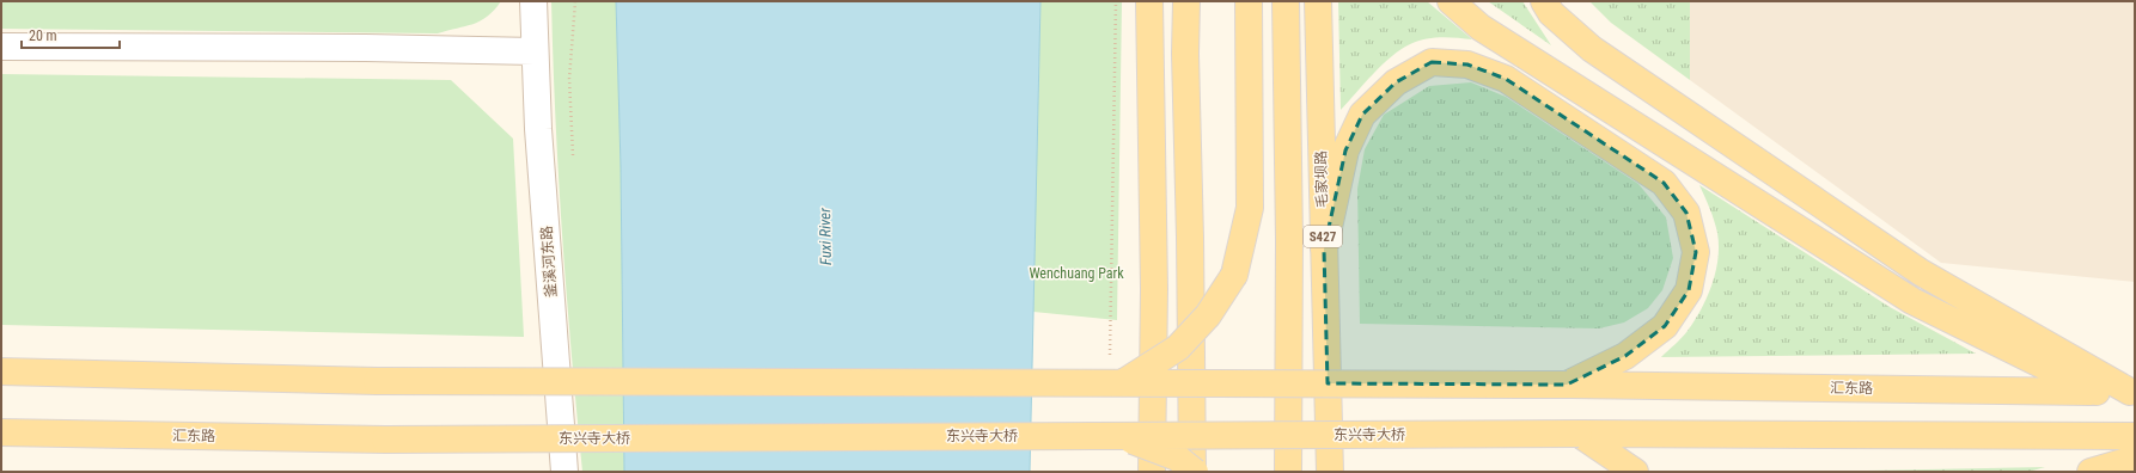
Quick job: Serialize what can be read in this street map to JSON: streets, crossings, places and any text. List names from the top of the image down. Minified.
{"streets":{"main road":["毛家坝路","S427","汇东路","东兴寺大桥"],"street":["釜溪河东路"]},"crossings":[["汇东路","东兴寺大桥"]],"water":["Fuxi River"],"parks":["Wenchuang Park"],"scale_bar":"20 m"}
